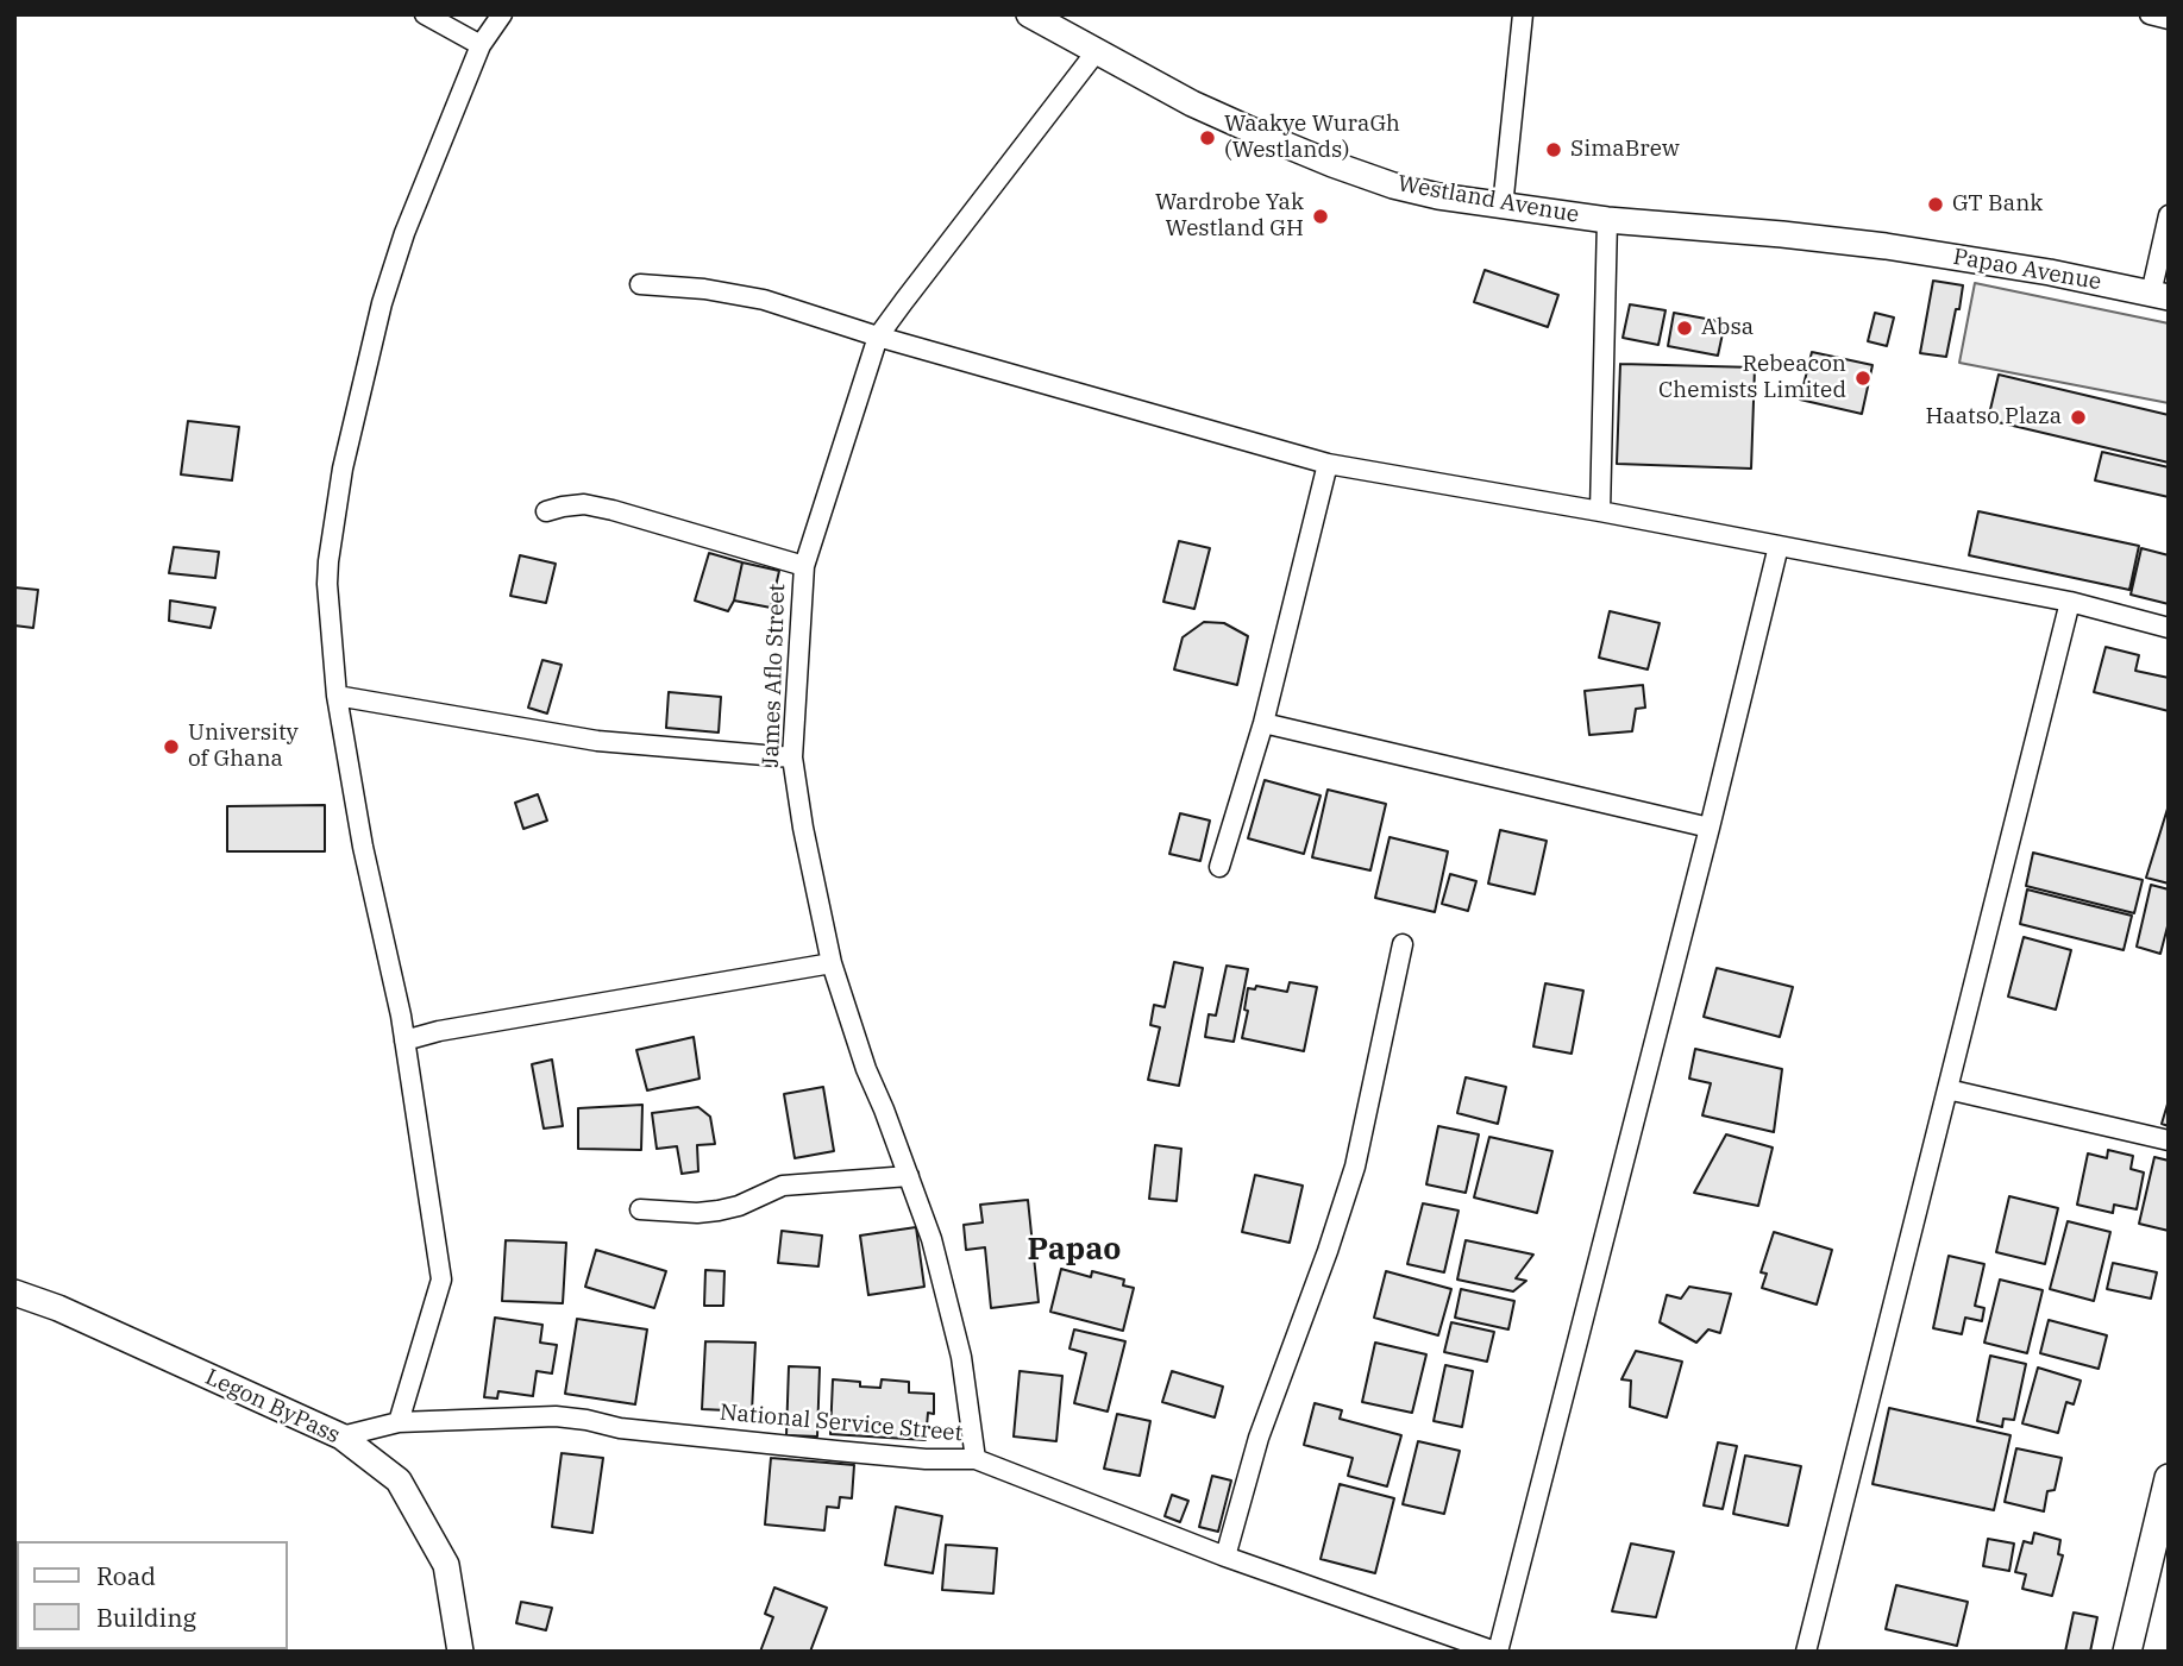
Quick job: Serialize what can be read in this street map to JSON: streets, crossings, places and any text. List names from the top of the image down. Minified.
{"streets":{"street":["Westland Avenue","Papao Avenue","James Aflo Street","Legon ByPass","National Service Street"]},"crossings":[["Westland Avenue","Papao Avenue"],["Westland Avenue","James Aflo Street"],["James Aflo Street","National Service Street"],["Legon ByPass","National Service Street"]],"districts":["Papao"],"places":["Waakye WuraGh (Westlands)","SimaBrew","GT Bank","Wardrobe Yak Westland GH","Absa","Rebeacon Chemists Limited","Haatso Plaza","University of Ghana"],"legend":["Road","Building"]}
